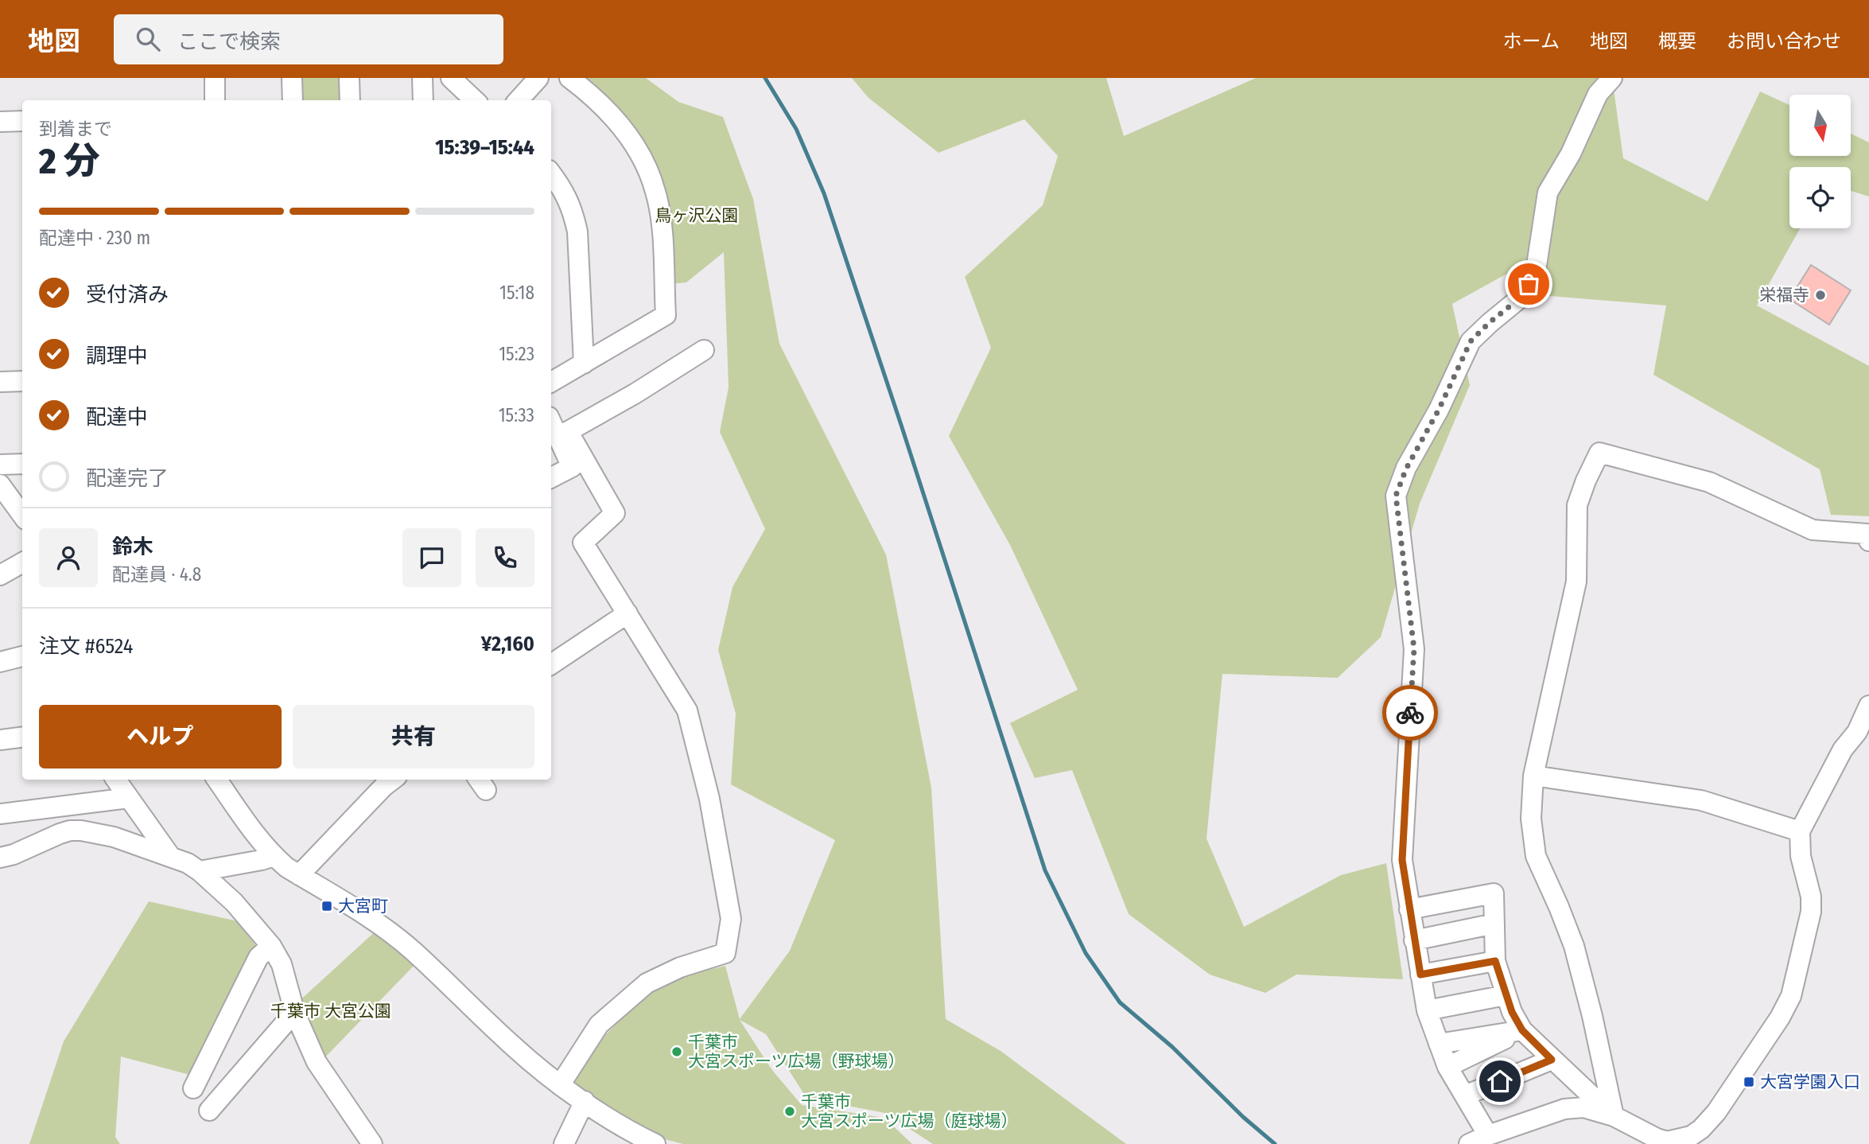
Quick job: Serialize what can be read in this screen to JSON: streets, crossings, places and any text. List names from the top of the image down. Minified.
{"parks":["鳥ヶ沢公園","千葉市 大宮公園"],"places":{"other":["栄福寺","千葉市 大宮スポーツ広場（野球場）","千葉市 大宮スポーツ広場（庭球場）"],"transit":["大宮町","大宮学園入口"]},"north":"bottom","page":{"header":"地図","search":"ここで検索","nav":["ホーム","地図","概要","お問い合わせ"],"heading":["2 分","到着まで","15:39–15:44"],"panel":["鈴木","配達員 · 4.8","注文 #6524","¥2,160"],"bar":"配達中 · 230 m","list":[["受付済み","15:18"],["調理中","15:23"],["配達中","15:33"],"配達完了"],"buttons":["ヘルプ","共有"]}}
